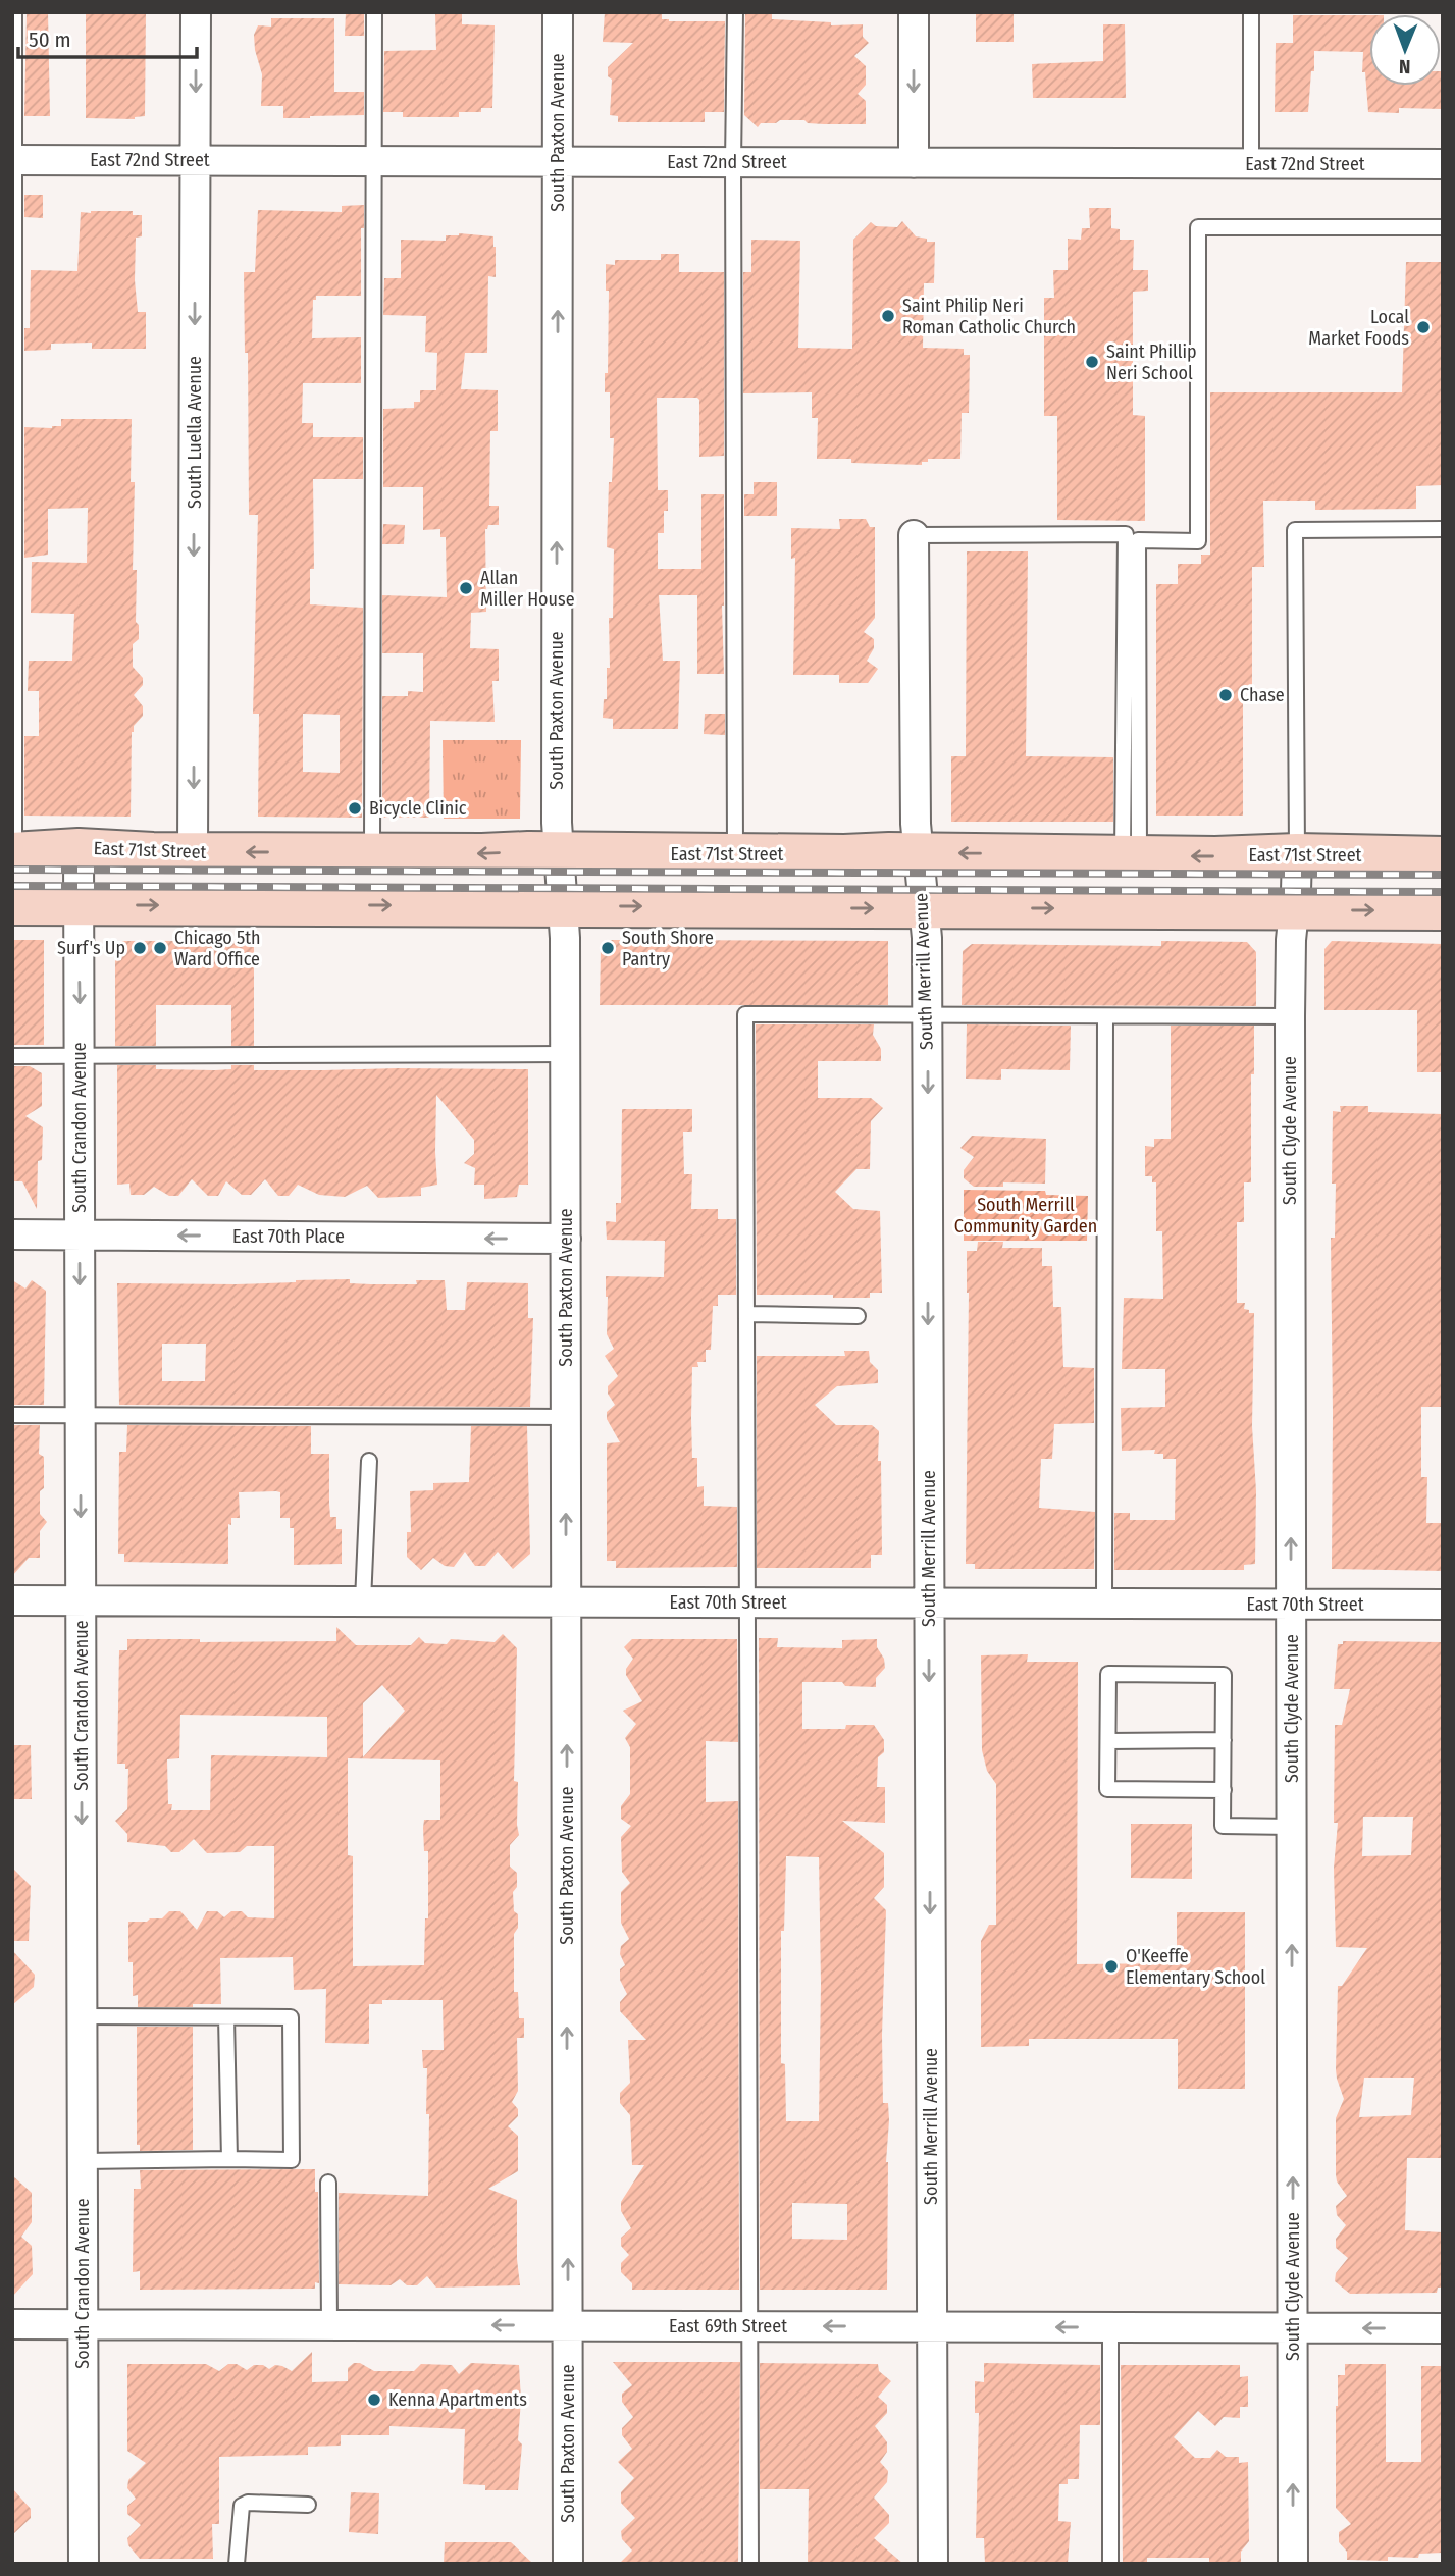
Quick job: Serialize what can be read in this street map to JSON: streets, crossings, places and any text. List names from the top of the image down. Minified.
{"streets":{"main road":["East 71st Street"],"street":["South Paxton Avenue","East 72nd Street","South Luella Avenue","South Merrill Avenue","South Crandon Avenue","South Clyde Avenue","East 70th Place","East 70th Street","East 69th Street"]},"crossings":[["South Paxton Avenue","East 72nd Street"],["South Paxton Avenue","East 71st Street"],["South Paxton Avenue","East 70th Place"],["South Paxton Avenue","East 70th Street"],["South Paxton Avenue","East 69th Street"],["East 72nd Street","South Luella Avenue"],["South Luella Avenue","East 71st Street"],["East 71st Street","South Merrill Avenue"],["East 71st Street","South Crandon Avenue"],["East 71st Street","South Clyde Avenue"],["South Merrill Avenue","East 70th Street"],["South Merrill Avenue","East 69th Street"],["South Crandon Avenue","East 70th Place"],["South Crandon Avenue","East 70th Street"],["South Crandon Avenue","East 69th Street"],["South Clyde Avenue","East 70th Street"],["South Clyde Avenue","East 69th Street"]],"one_way":["South Paxton Avenue","South Luella Avenue","South Merrill Avenue","South Crandon Avenue","South Clyde Avenue","East 70th Place","East 69th Street"],"parks":["South Merrill Community Garden"],"places":["Saint Philip Neri Roman Catholic Church","Local Market Foods","Saint Phillip Neri School","Allan Miller House","Chase","Bicycle Clinic","Surf's Up","Chicago 5th Ward Office","South Shore Pantry","O'Keeffe Elementary School","Kenna Apartments"],"scale_bar":"50 m","north":"bottom"}
